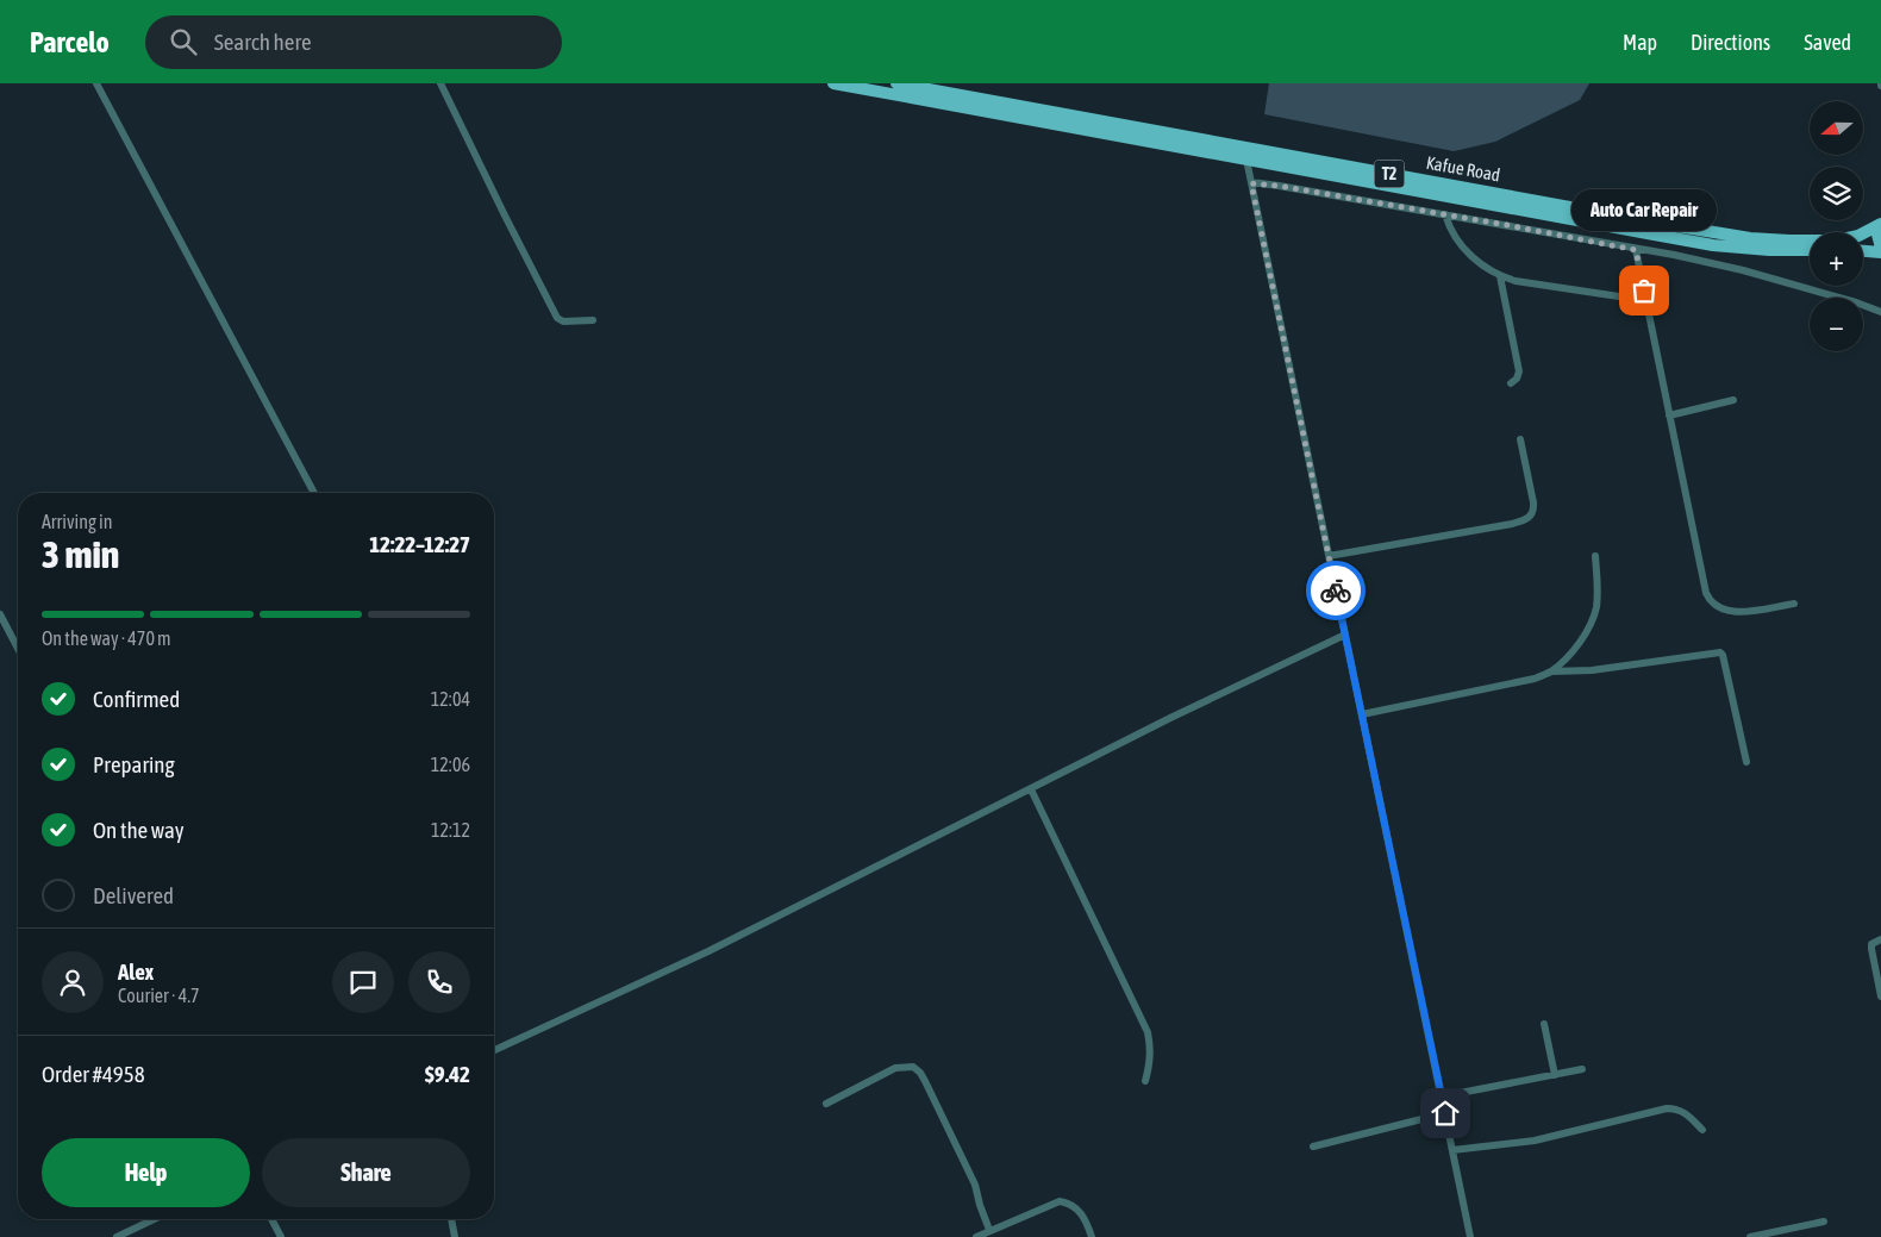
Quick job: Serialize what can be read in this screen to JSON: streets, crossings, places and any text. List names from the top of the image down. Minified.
{"streets":{"main road":["Kafue Road","T2"]},"places":["Auto Car Repair"],"north":"left","page":{"header":"Parcelo","search":"Search here","nav":["Map","Directions","Saved"],"map_buttons":["+","−"],"bubble":"Auto Car Repair","heading":["3 min","Arriving in","12:22–12:27"],"panel":["Alex","Courier · 4.7","Order #4958","$9.42"],"bar":"On the way · 470 m","list":[["Confirmed","12:04"],["Preparing","12:06"],["On the way","12:12"],"Delivered"],"buttons":["Help","Share"]}}
